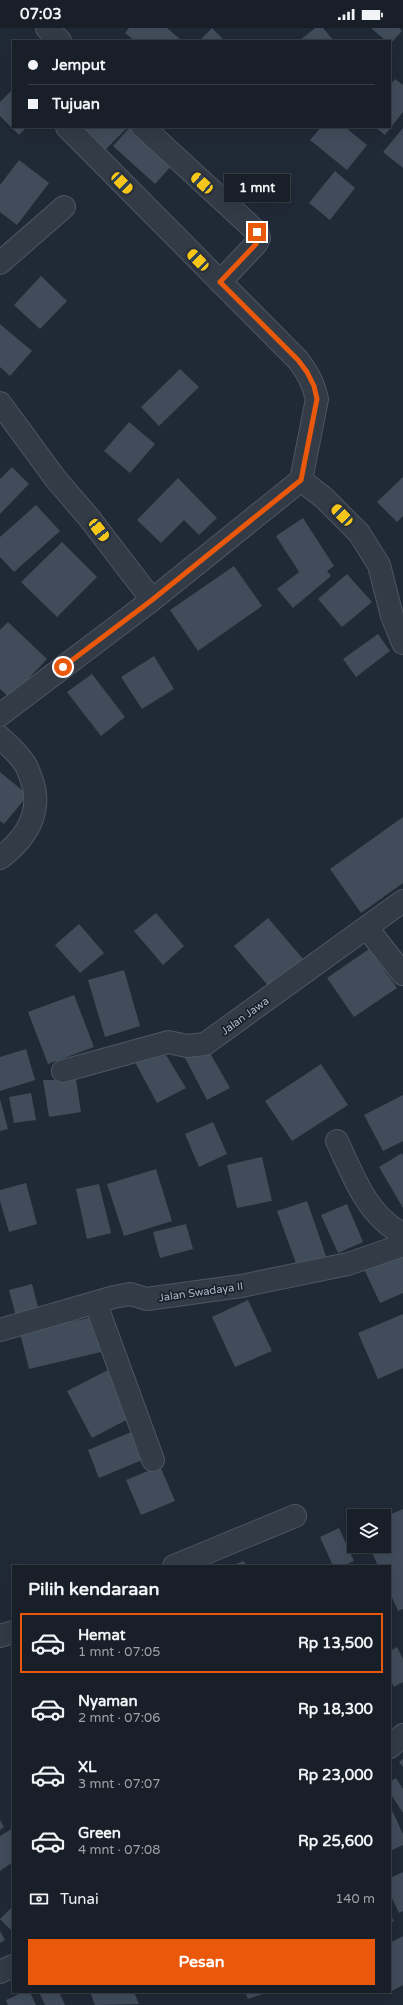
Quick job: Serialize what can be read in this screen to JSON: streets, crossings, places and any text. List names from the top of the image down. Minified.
{"streets":{"street":["Jalan Jawa","Jalan Swadaya II"]},"page":{"status":"07:03","banner":["Jemput","Tujuan"],"bubble":"1 mnt","heading":"Pilih kendaraan","list":[{"name":"Hemat","note":"1 mnt · 07:05","value":"Rp 13,500"},{"name":"Nyaman","note":"2 mnt · 07:06","value":"Rp 18,300"},{"name":"XL","note":"3 mnt · 07:07","value":"Rp 23,000"},{"name":"Green","note":"4 mnt · 07:08","value":"Rp 25,600"}],"pay":["Tunai","140 m"],"buttons":"Pesan"}}
